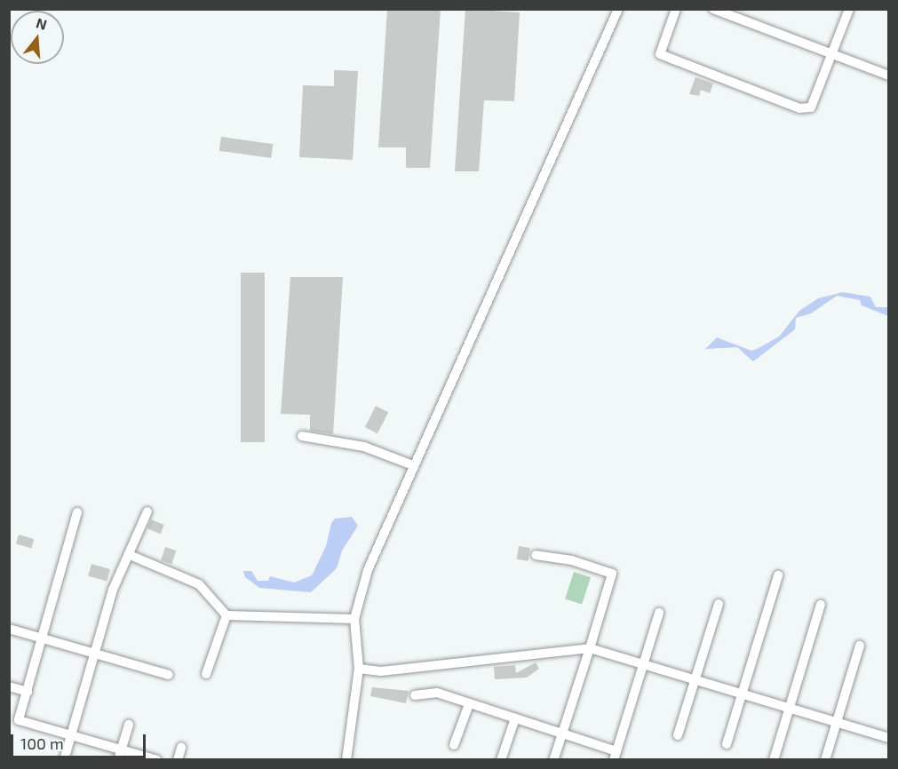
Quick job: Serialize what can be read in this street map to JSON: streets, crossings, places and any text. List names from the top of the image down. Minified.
{"scale_bar":"100 m","north":"top"}
